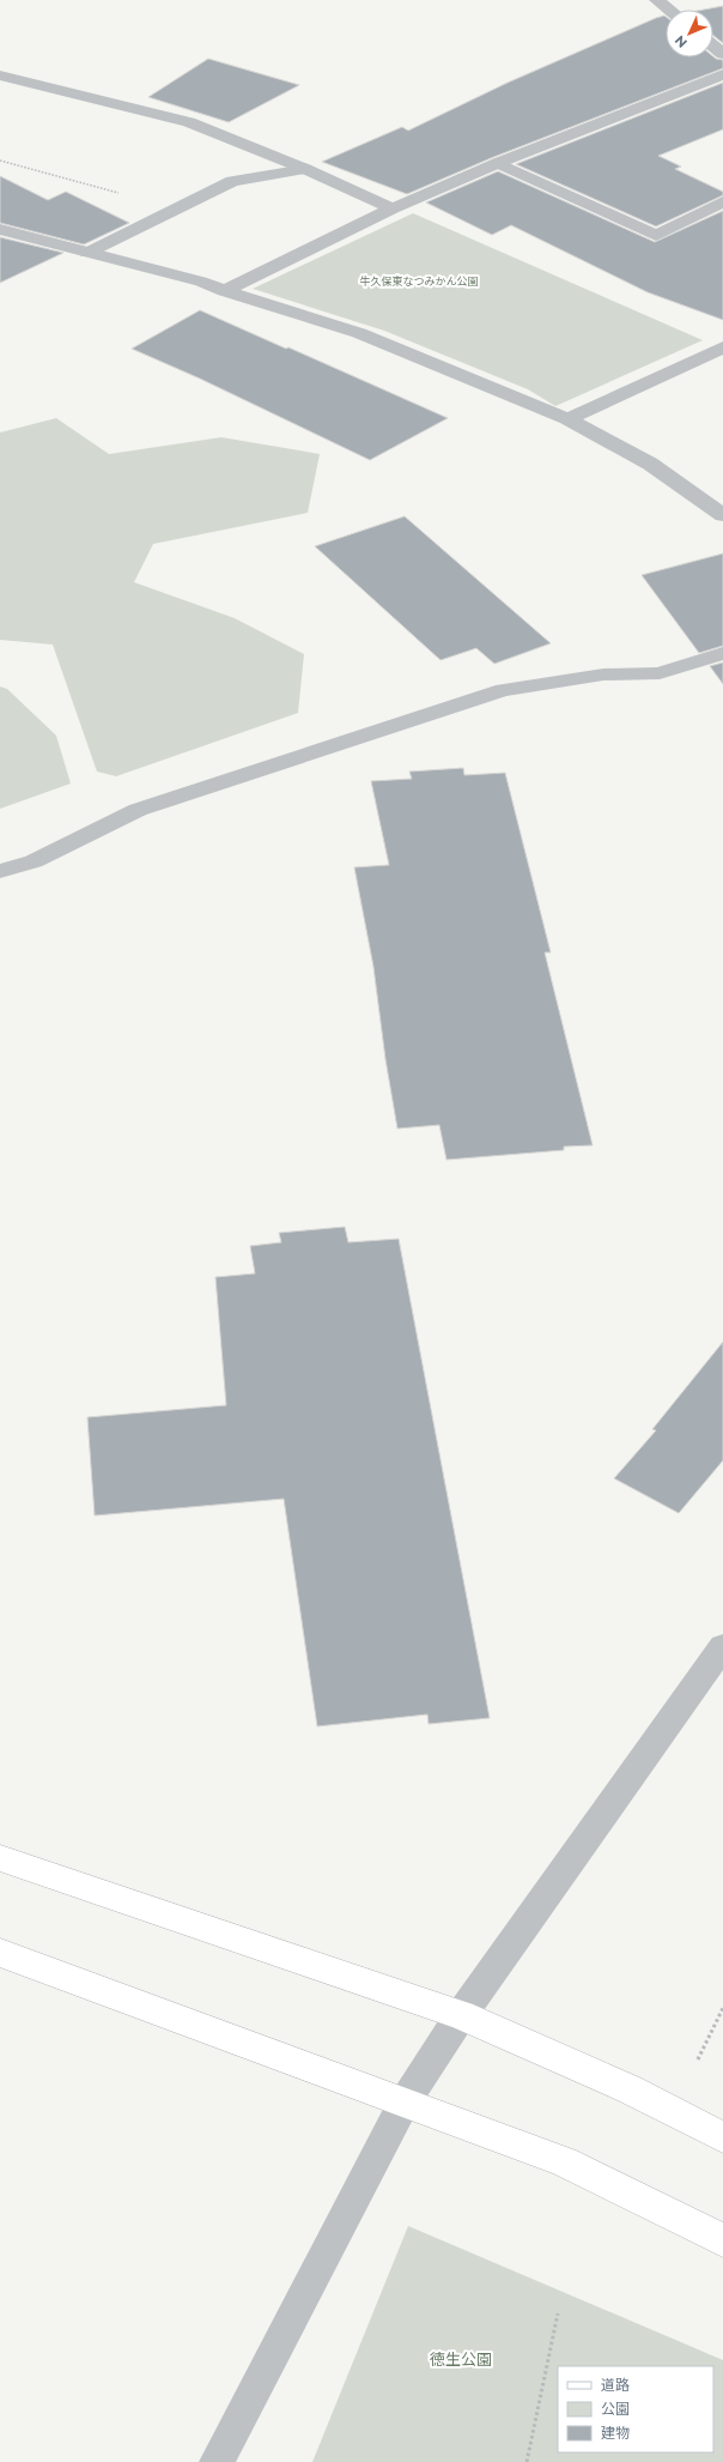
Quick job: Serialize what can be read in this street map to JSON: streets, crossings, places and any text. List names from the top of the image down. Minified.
{"parks":["牛久保東なつみかん公園","徳生公園"],"legend":["道路","公園","建物"],"north":"bottom left"}
